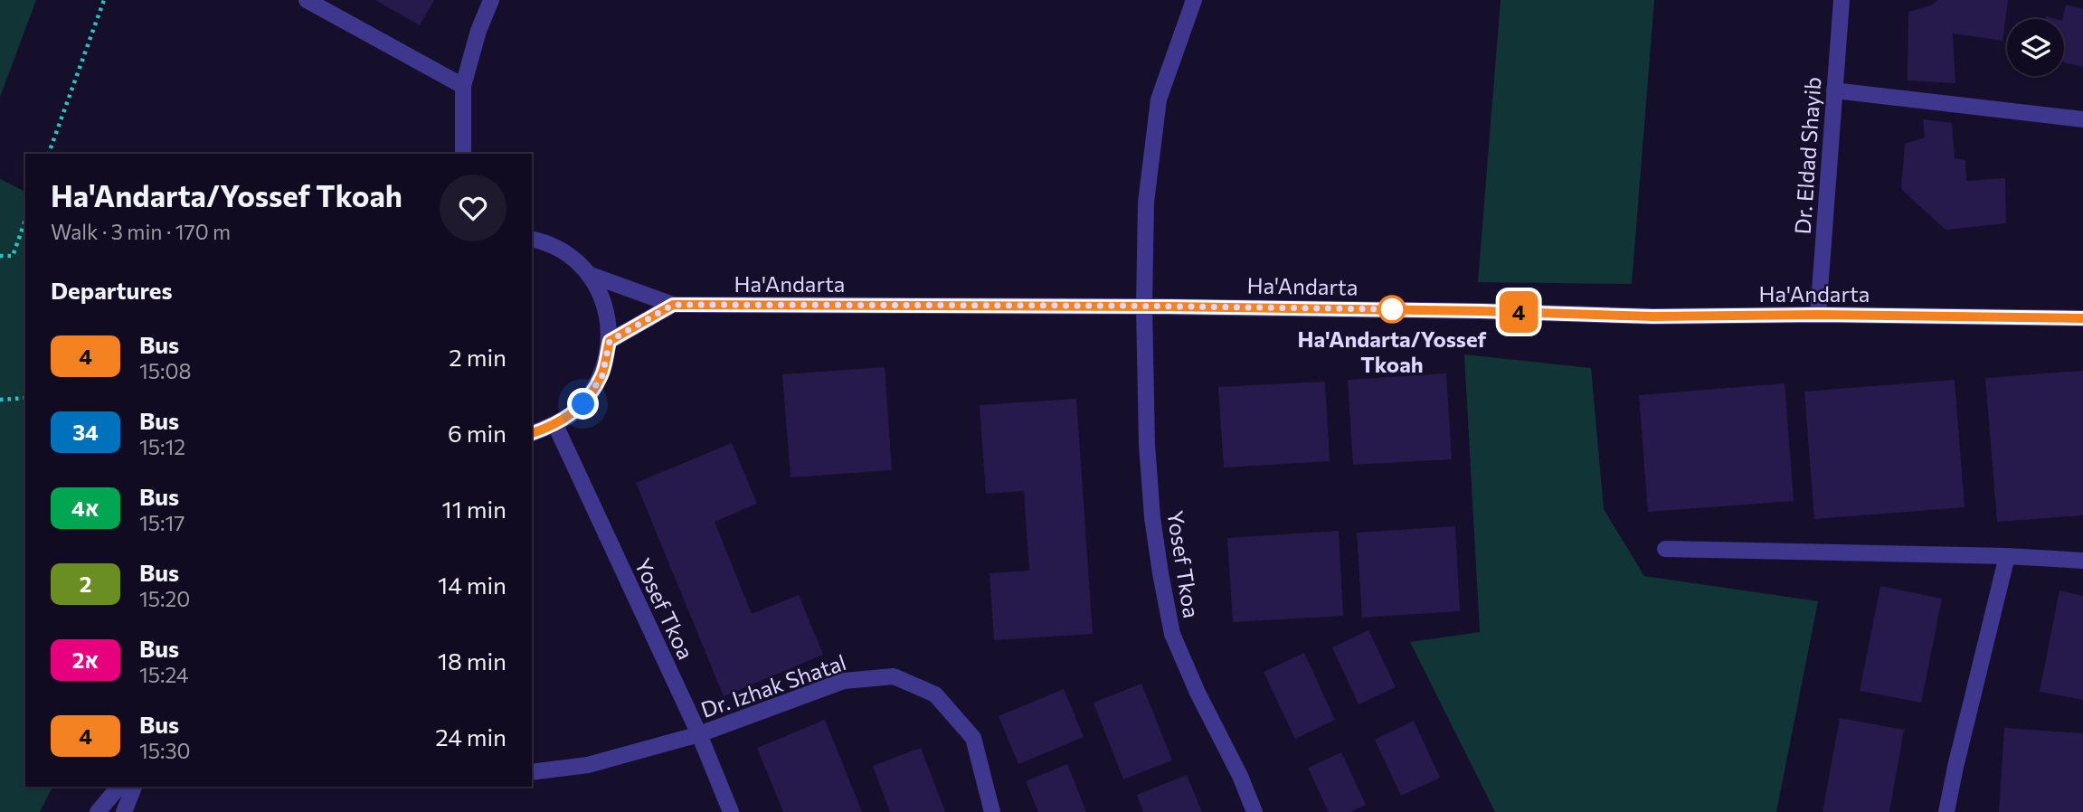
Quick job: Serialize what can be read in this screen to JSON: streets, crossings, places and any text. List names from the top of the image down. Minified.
{"streets":{"street":["Dr. Eldad Shayib","Ha'Andarta","Yosef Tkoa","Dr. Izhak Shatal"]},"crossings":[["Dr. Eldad Shayib","Ha'Andarta"],["Ha'Andarta","Yosef Tkoa"],["Yosef Tkoa","Dr. Izhak Shatal"]],"places":["Ha'Andarta/Yossef Tkoah"],"lines":["bus line 4"],"page":{"on_map":"4","heading":[["Ha'Andarta/Yossef Tkoah","Walk · 3 min · 170 m"],"Departures"],"list":[{"mark":"4","name":"Bus","note":"15:08","value":"2 min"},{"mark":"34","name":"Bus","note":"15:12","value":"6 min"},{"mark":"4א","name":"Bus","note":"15:17","value":"11 min"},{"mark":"2","name":"Bus","note":"15:20","value":"14 min"},{"mark":"2א","name":"Bus","note":"15:24","value":"18 min"},{"mark":"4","name":"Bus","note":"15:30","value":"24 min"}]}}
